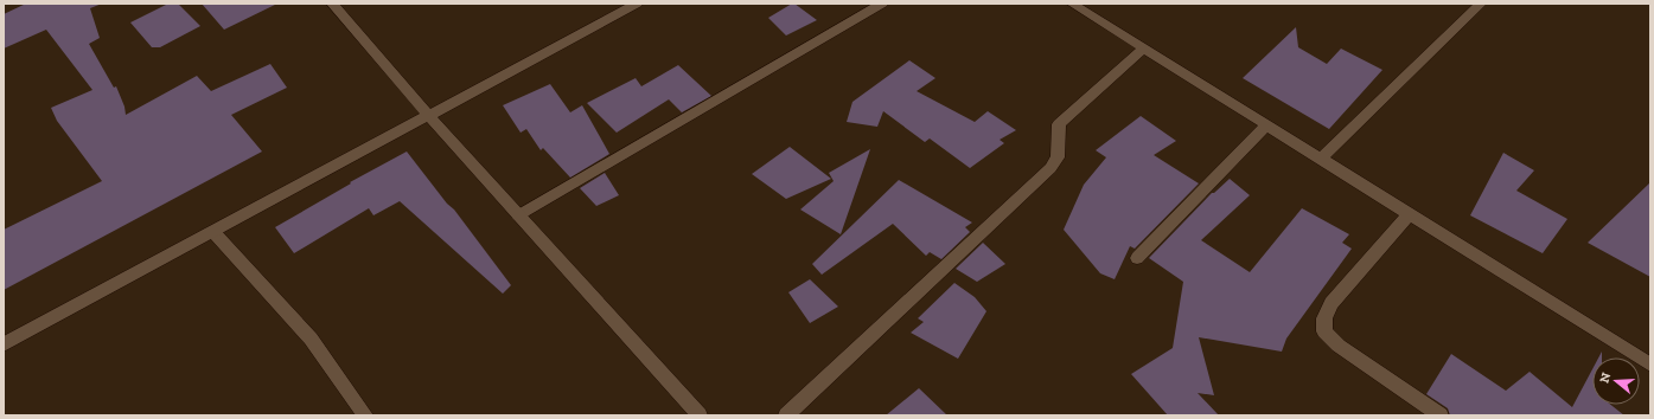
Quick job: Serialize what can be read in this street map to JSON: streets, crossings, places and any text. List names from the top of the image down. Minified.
{"north":"left"}
